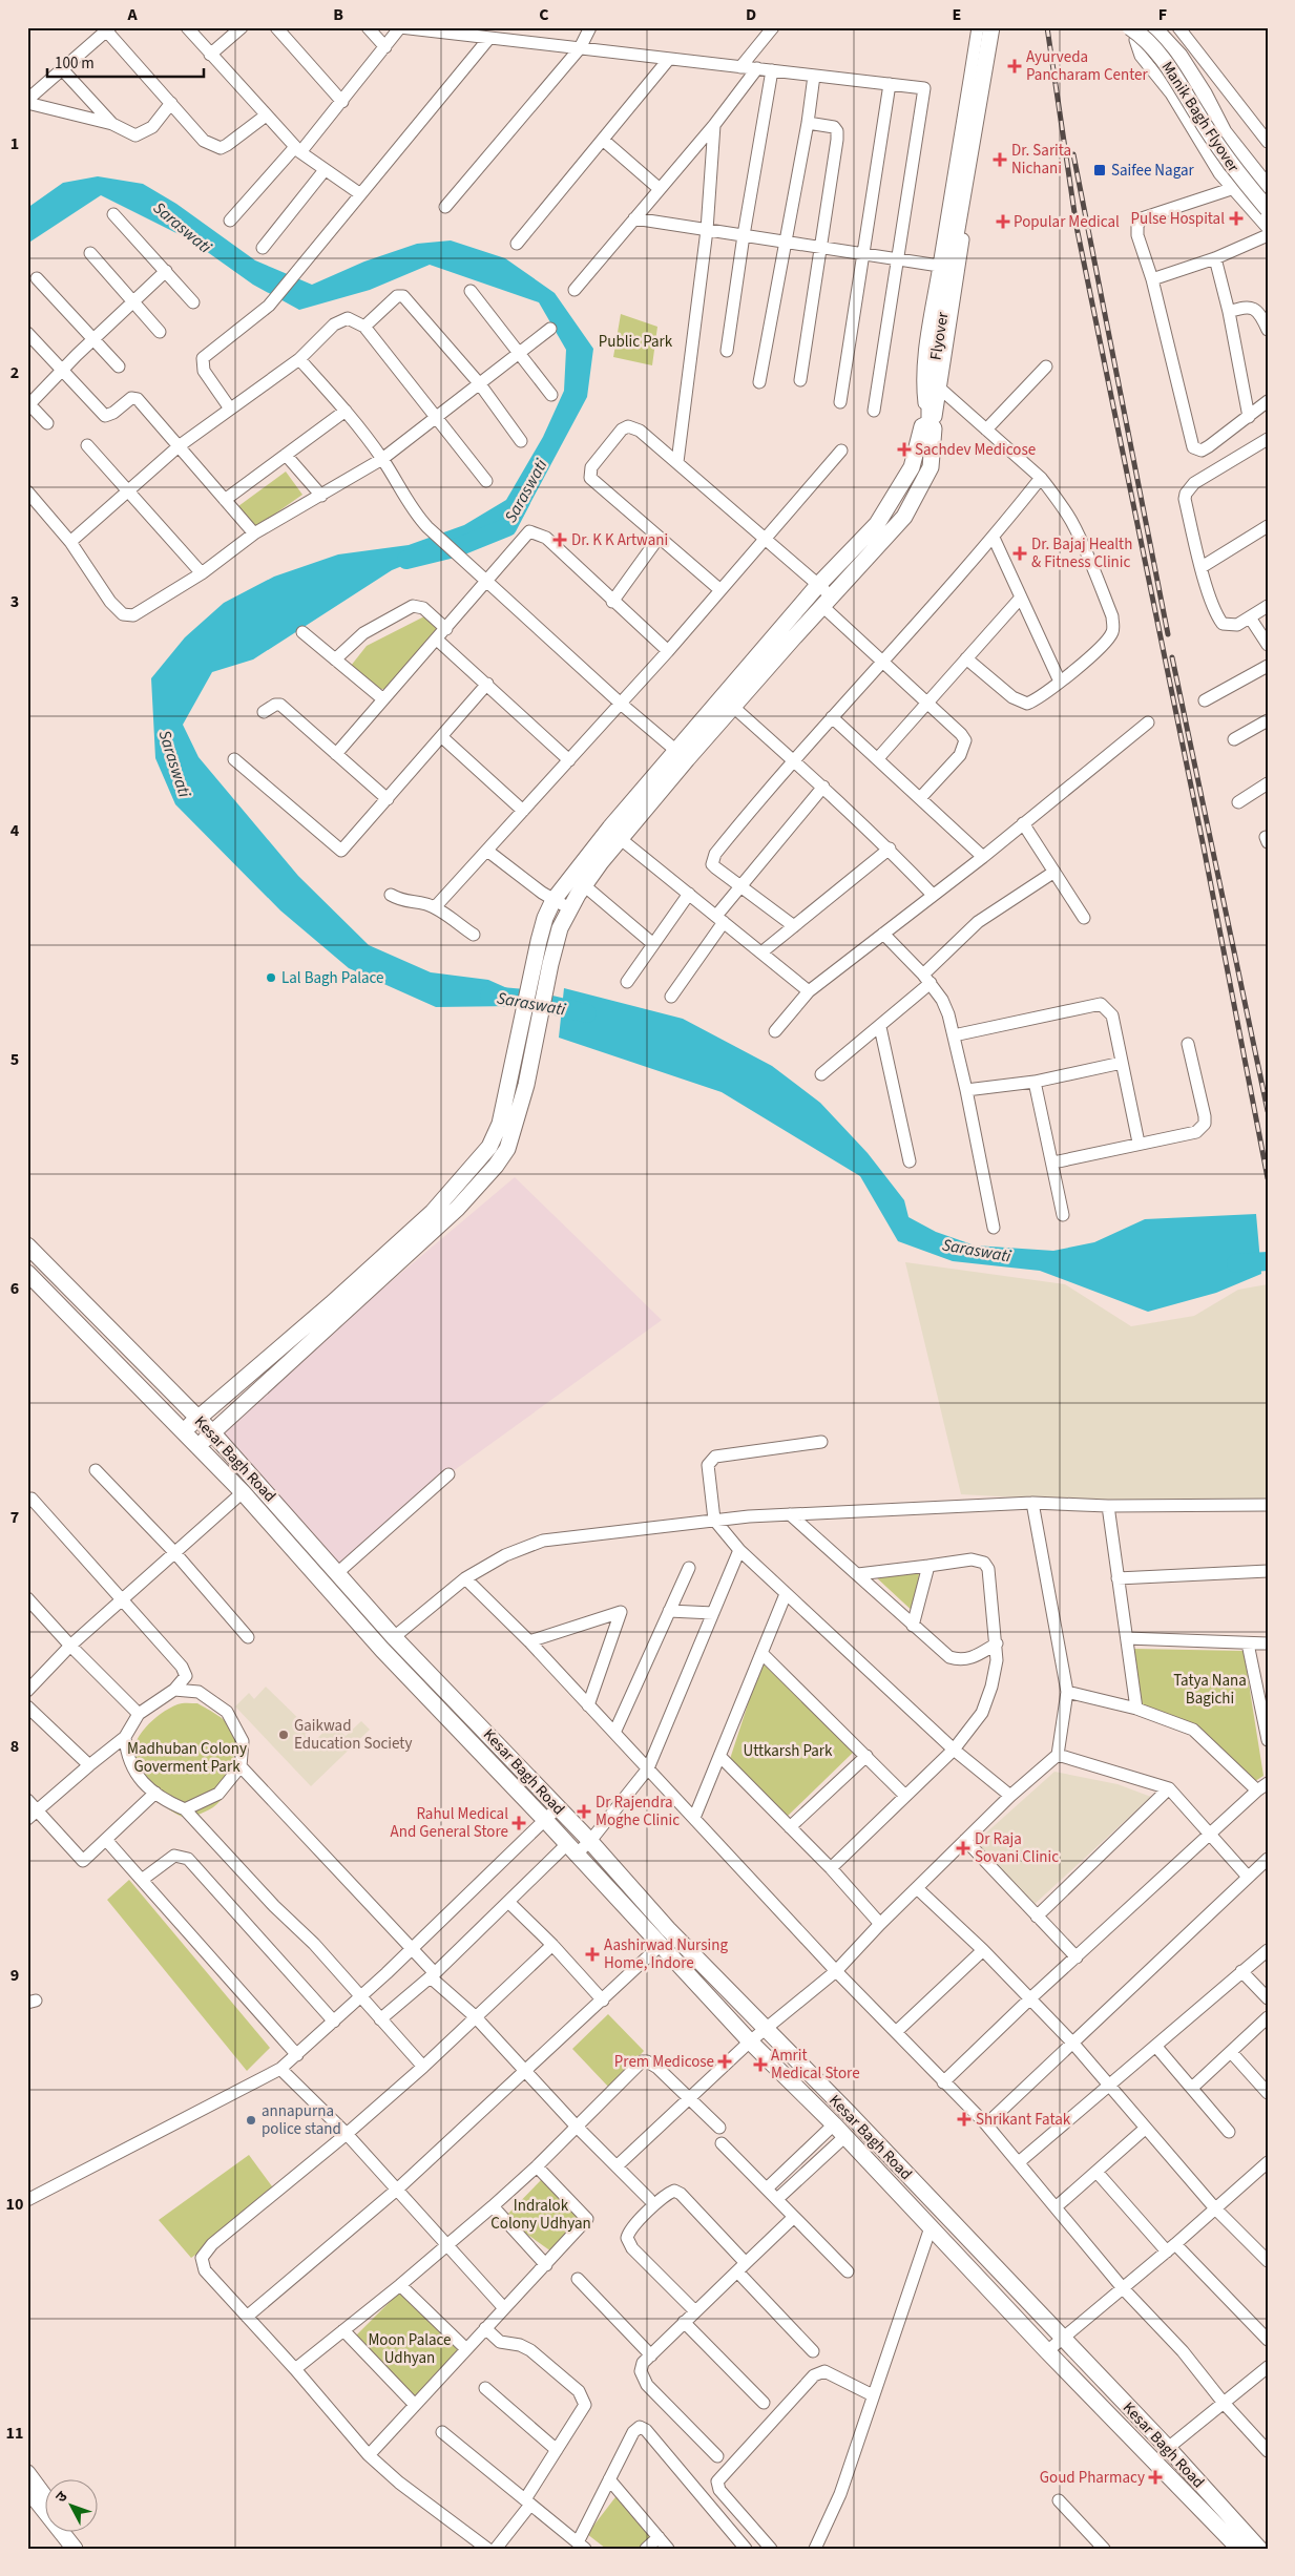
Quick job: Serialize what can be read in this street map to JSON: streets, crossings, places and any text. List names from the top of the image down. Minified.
{"streets":{"main road":["Manik Bagh Flyover","Flyover","Kesar Bagh Road"]},"water":["Saraswati"],"parks":["Public Park","Tatya Nana Bagichi","Madhuban Colony Goverment Park","Uttkarsh Park","Indralok Colony Udhyan","Moon Palace Udhyan"],"places":{"health":["Ayurveda Pancharam Center","Dr. Sarita Nichani","Pulse Hospital","Popular Medical","Sachdev Medicose","Dr. K K Artwani","Dr. Bajaj Health & Fitness Clinic","Dr Rajendra Moghe Clinic","Rahul Medical And General Store","Dr Raja Sovani Clinic","Aashirwad Nursing Home, Indore","Prem Medicose","Amrit Medical Store","Shrikant Fatak","Goud Pharmacy"],"transit":["Saifee Nagar"],"other":["Lal Bagh Palace","Gaikwad Education Society","annapurna police stand"]},"scale_bar":"100 m","north":"top left","grid":{"columns":["A","B","C","D","E","F"],"rows":["1","2","3","4","5","6","7","8","9","10","11"]}}
